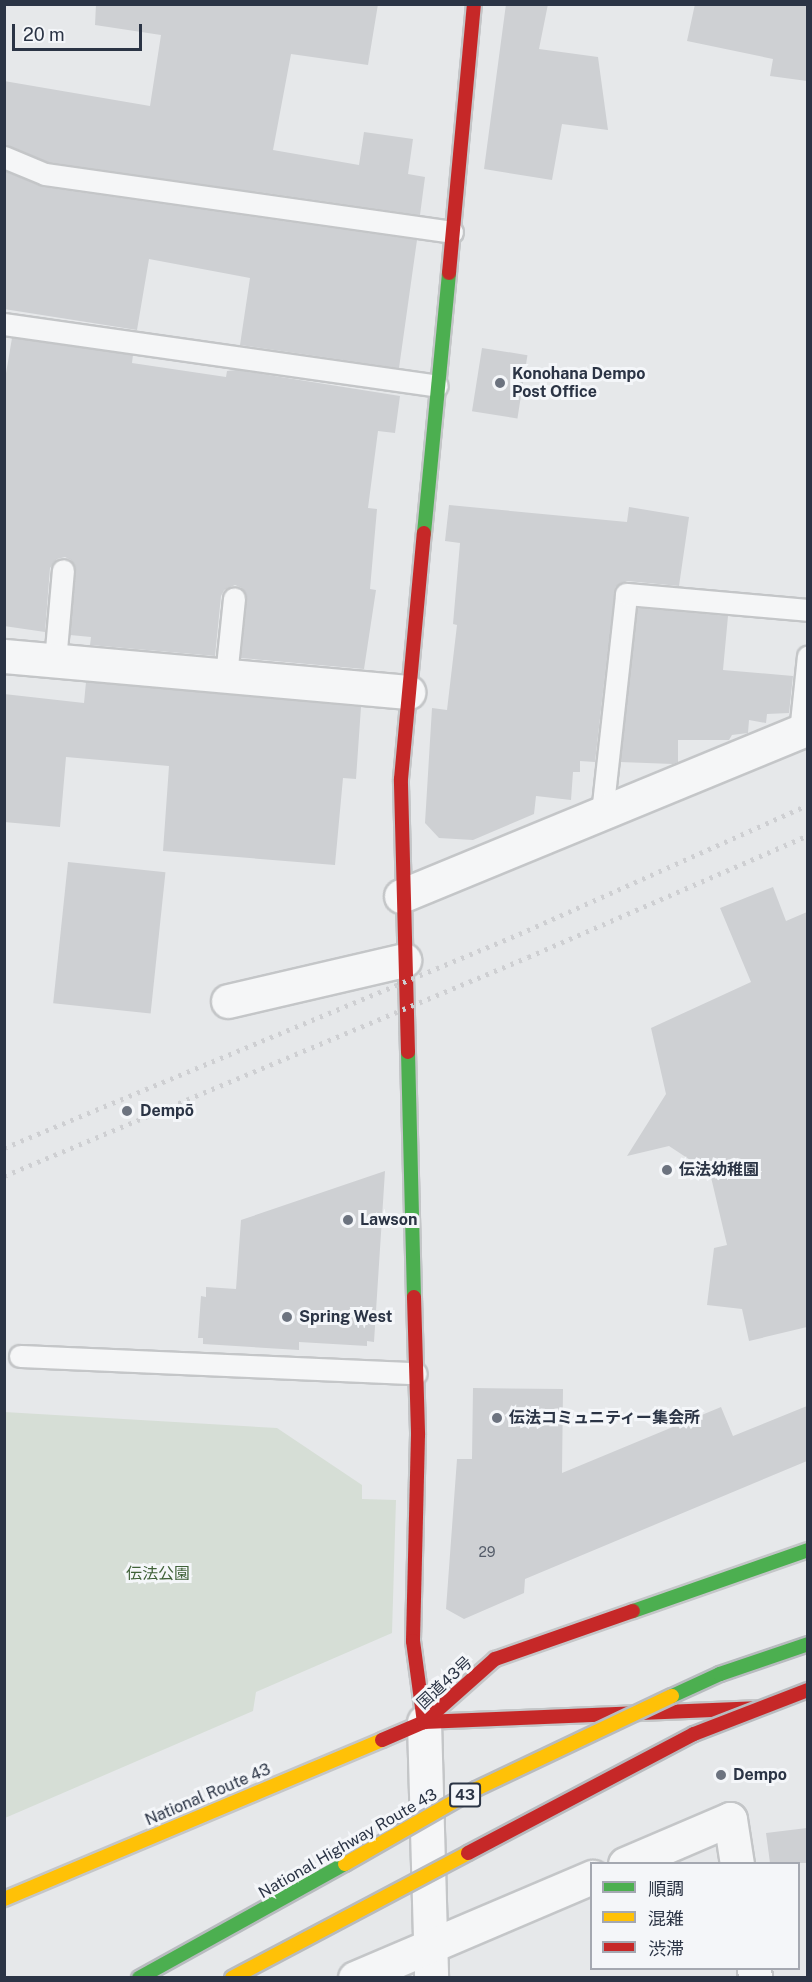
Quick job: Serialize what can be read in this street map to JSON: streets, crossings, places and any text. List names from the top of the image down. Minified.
{"streets":{"main road":["国道43号","National Route 43","43","National Highway Route 43"]},"crossings":[["国道43号","National Route 43"]],"parks":["伝法公園"],"places":["Konohana Dempo Post Office","Dempō","伝法幼稚園","Lawson","Spring West","伝法コミュニティー集会所","Dempo"],"house_numbers":["29"],"legend":["順調","混雑","渋滞"],"scale_bar":"20 m"}
